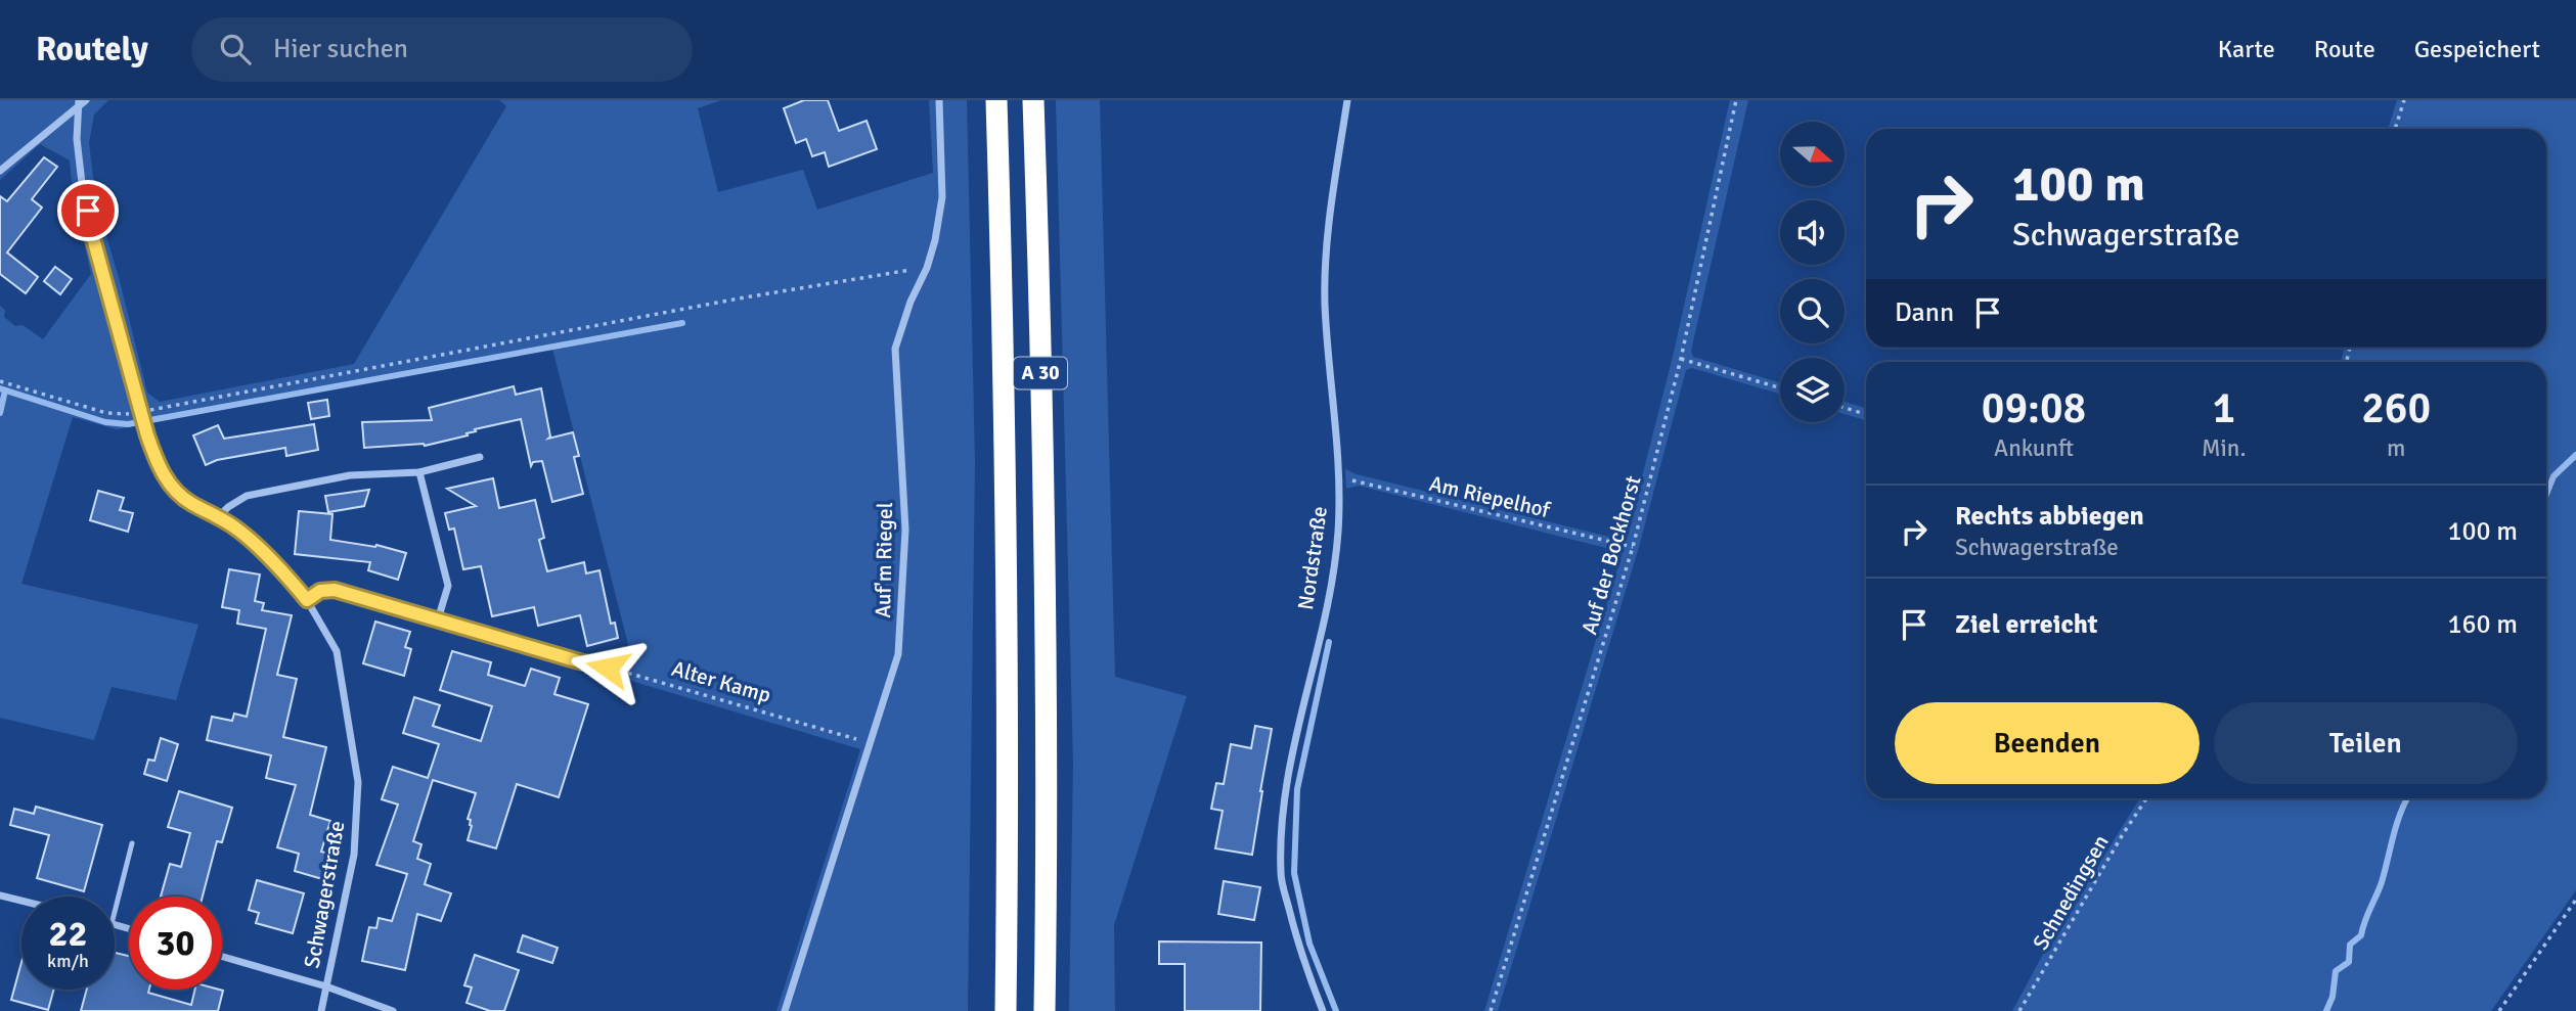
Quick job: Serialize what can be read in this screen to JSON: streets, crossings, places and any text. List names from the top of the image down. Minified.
{"streets":{"highway":["A 30"],"street":["Nordstraße","Auf'm Riegel","Schwagerstraße"],"path":["Am Riepelhof","Auf der Bockhorst","Alter Kamp","Schnedingsen"]},"crossings":[["Am Riepelhof","Auf der Bockhorst"],["Am Riepelhof","Nordstraße"],["Auf'm Riegel","Alter Kamp"]],"north":"right","page":{"header":"Routely","search":"Hier suchen","nav":["Karte","Route","Gespeichert"],"turn":["100 m","Schwagerstraße"],"then":"Dann","eta":["09:08","Ankunft","1","Min.","260","m"],"list":[{"name":"Rechts abbiegen","note":"Schwagerstraße","value":"100 m"},{"name":"Ziel erreicht","value":"160 m"}],"buttons":["Beenden","Teilen"],"speed":"22 km/h","limit":"30"}}
